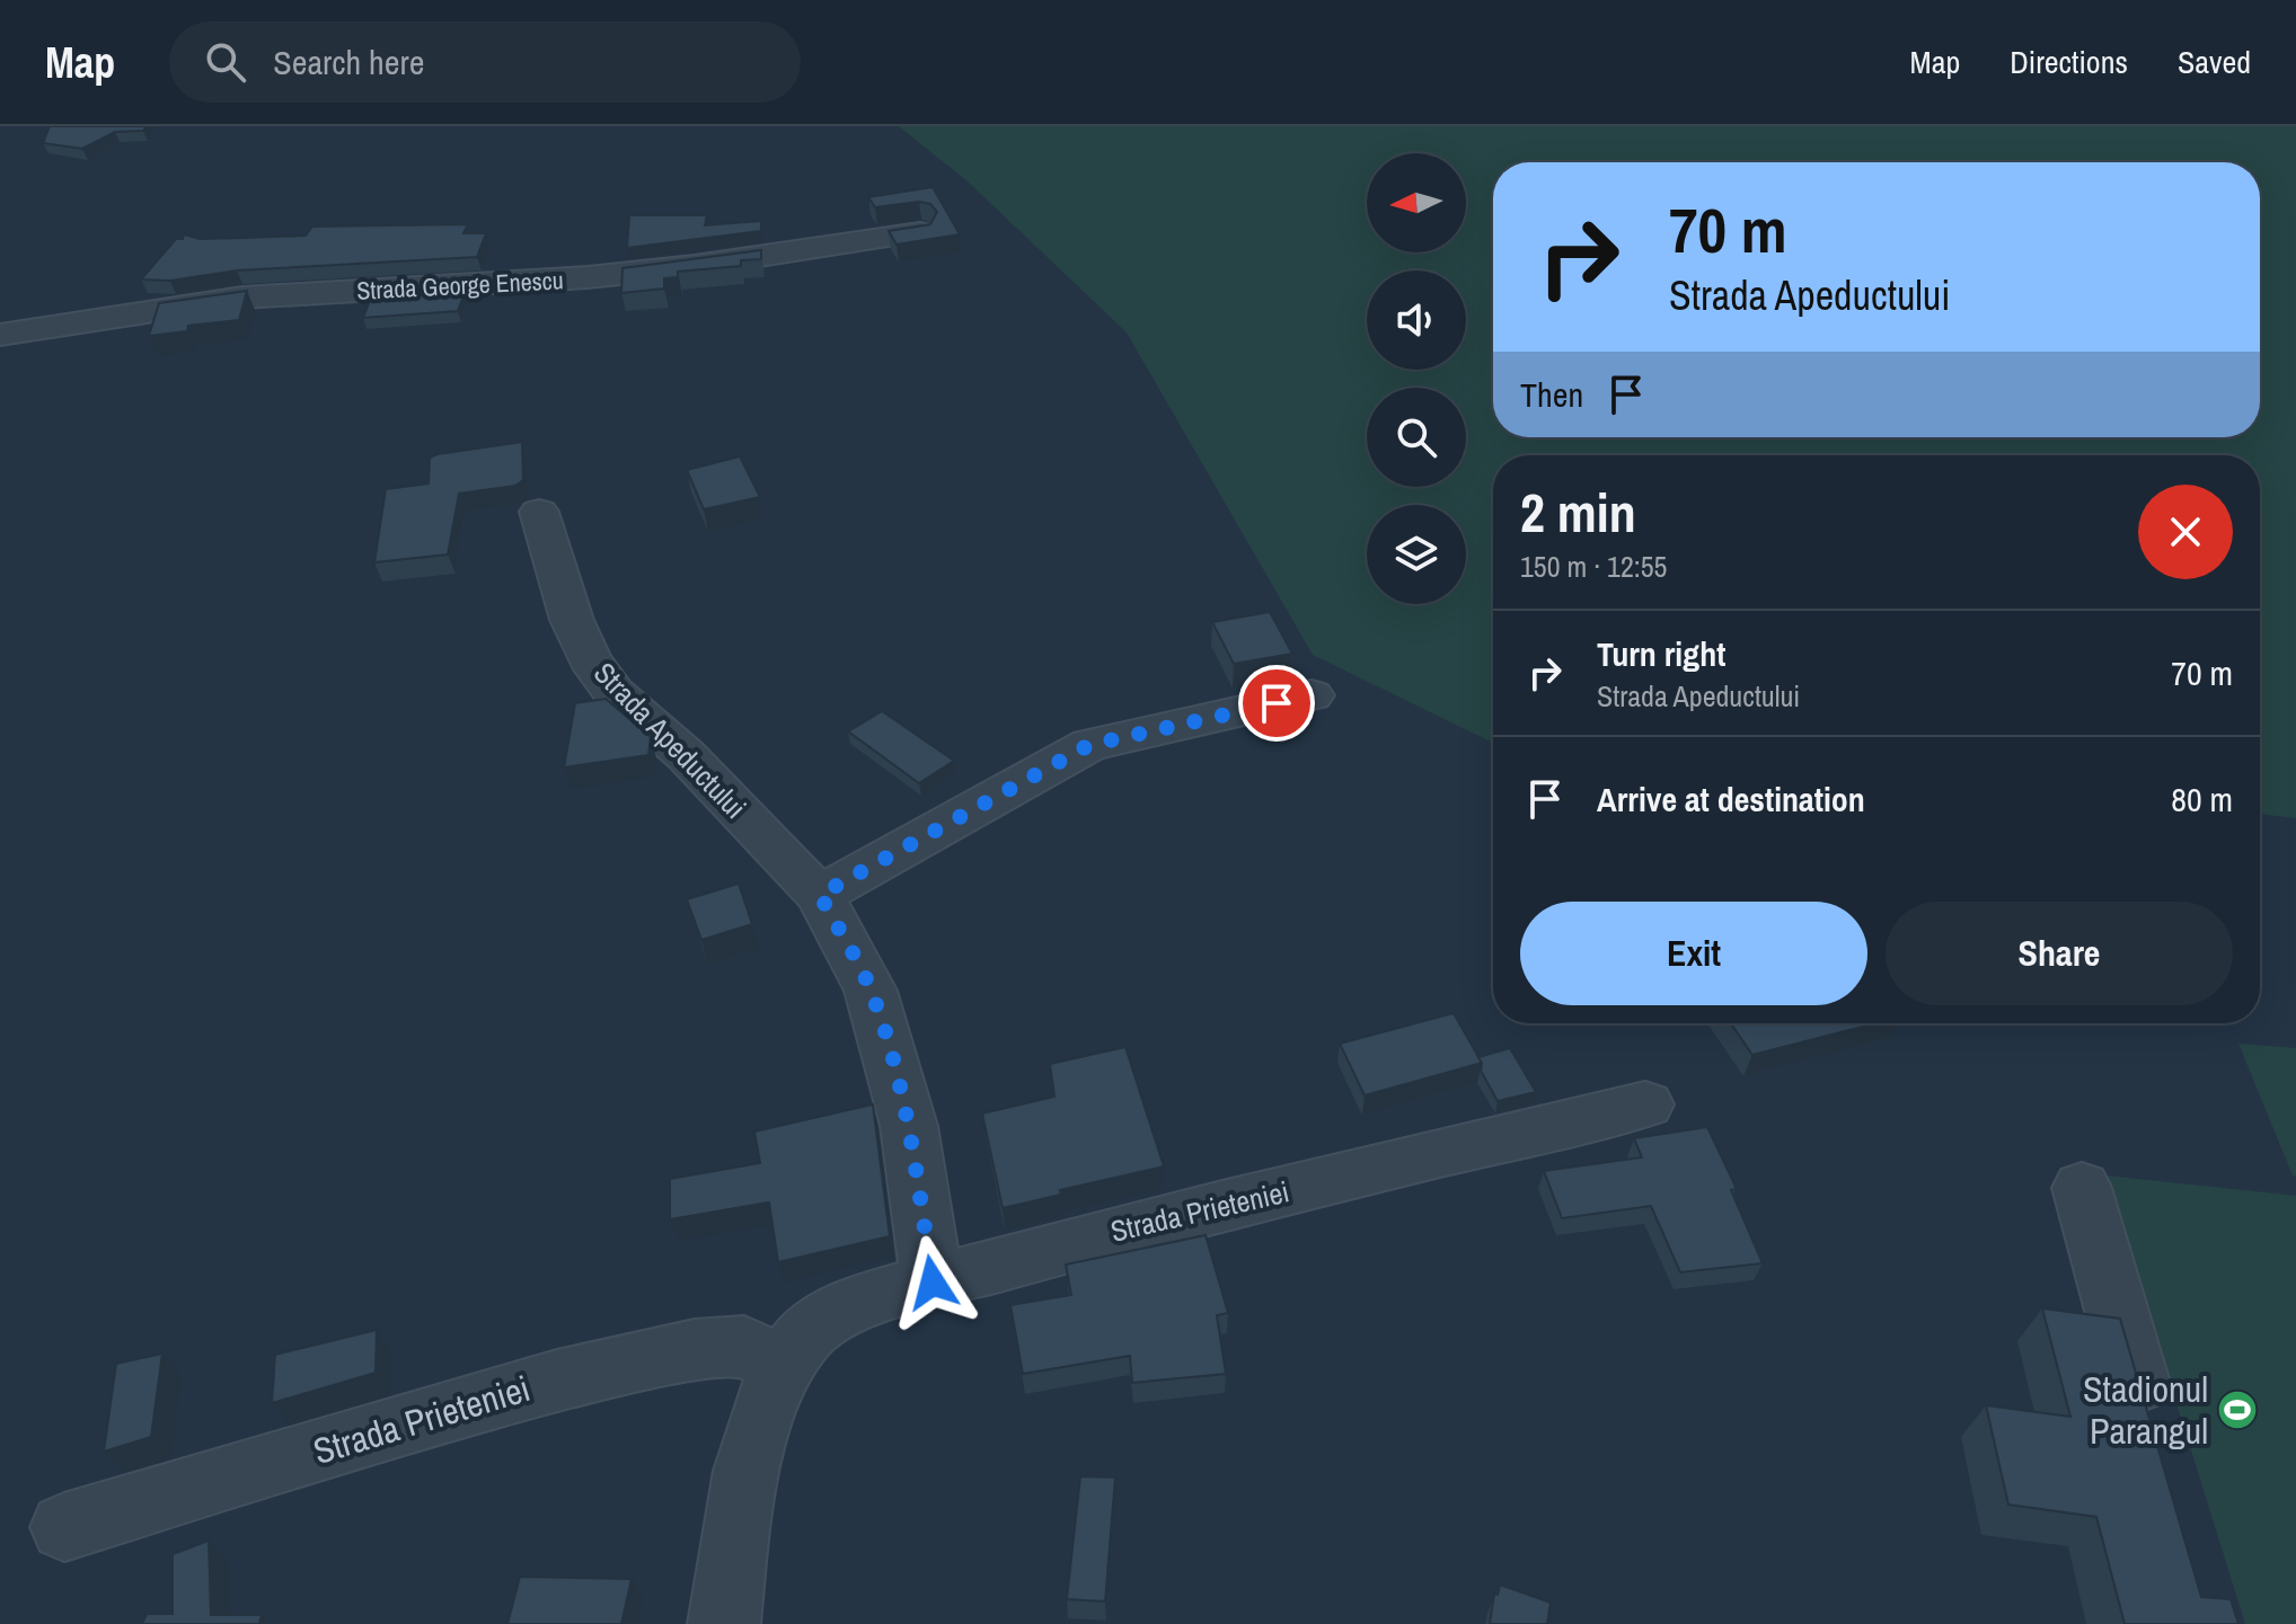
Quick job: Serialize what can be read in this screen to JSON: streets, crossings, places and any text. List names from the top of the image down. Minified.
{"streets":{"street":["Strada George Enescu","Strada Apeductului","Strada Prieteniei"]},"crossings":[["Strada Apeductului","Strada Prieteniei"]],"places":{"sports":["Stadionul Parangul"]},"north":"left","page":{"header":"Map","search":"Search here","nav":["Map","Directions","Saved"],"turn":["70 m","Strada Apeductului"],"then":"Then","heading":["2 min","150 m · 12:55"],"list":[{"name":"Turn right","note":"Strada Apeductului","value":"70 m"},{"name":"Arrive at destination","value":"80 m"}],"buttons":["Exit","Share"]}}
